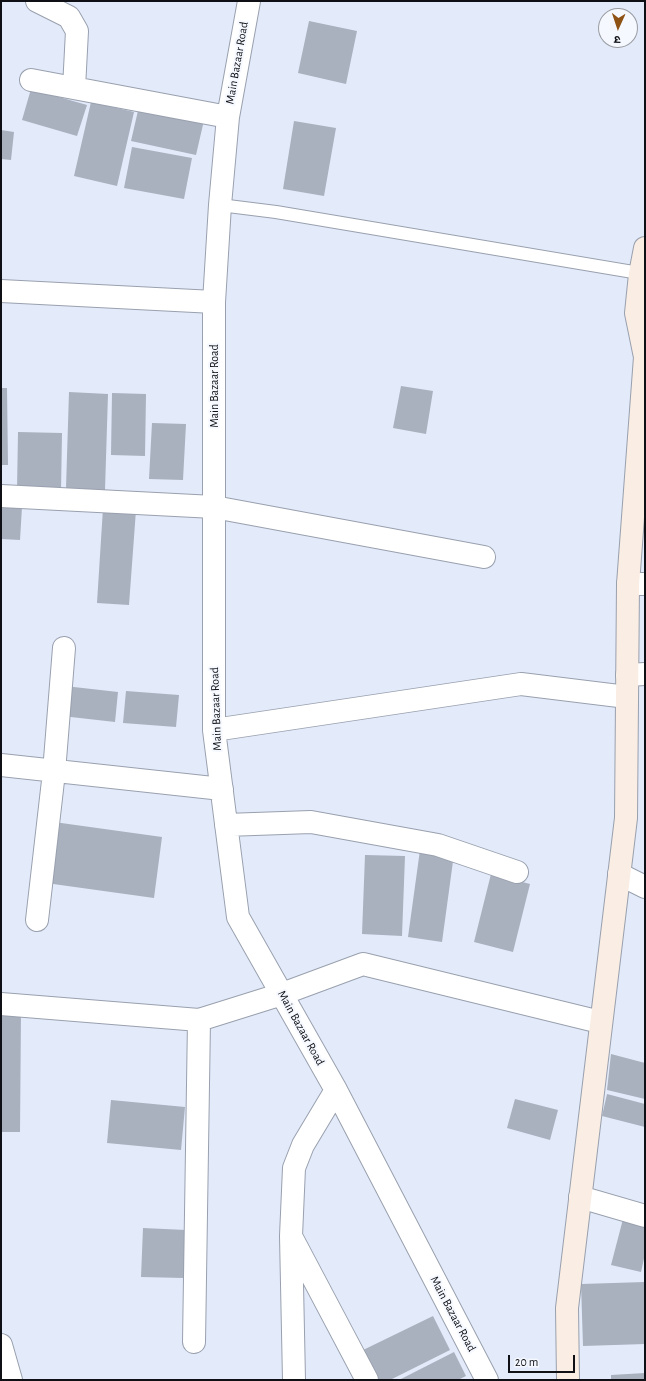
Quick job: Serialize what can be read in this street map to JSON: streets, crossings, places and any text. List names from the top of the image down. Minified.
{"streets":{"street":["Main Bazaar Road"]},"scale_bar":"20 m","north":"bottom"}
